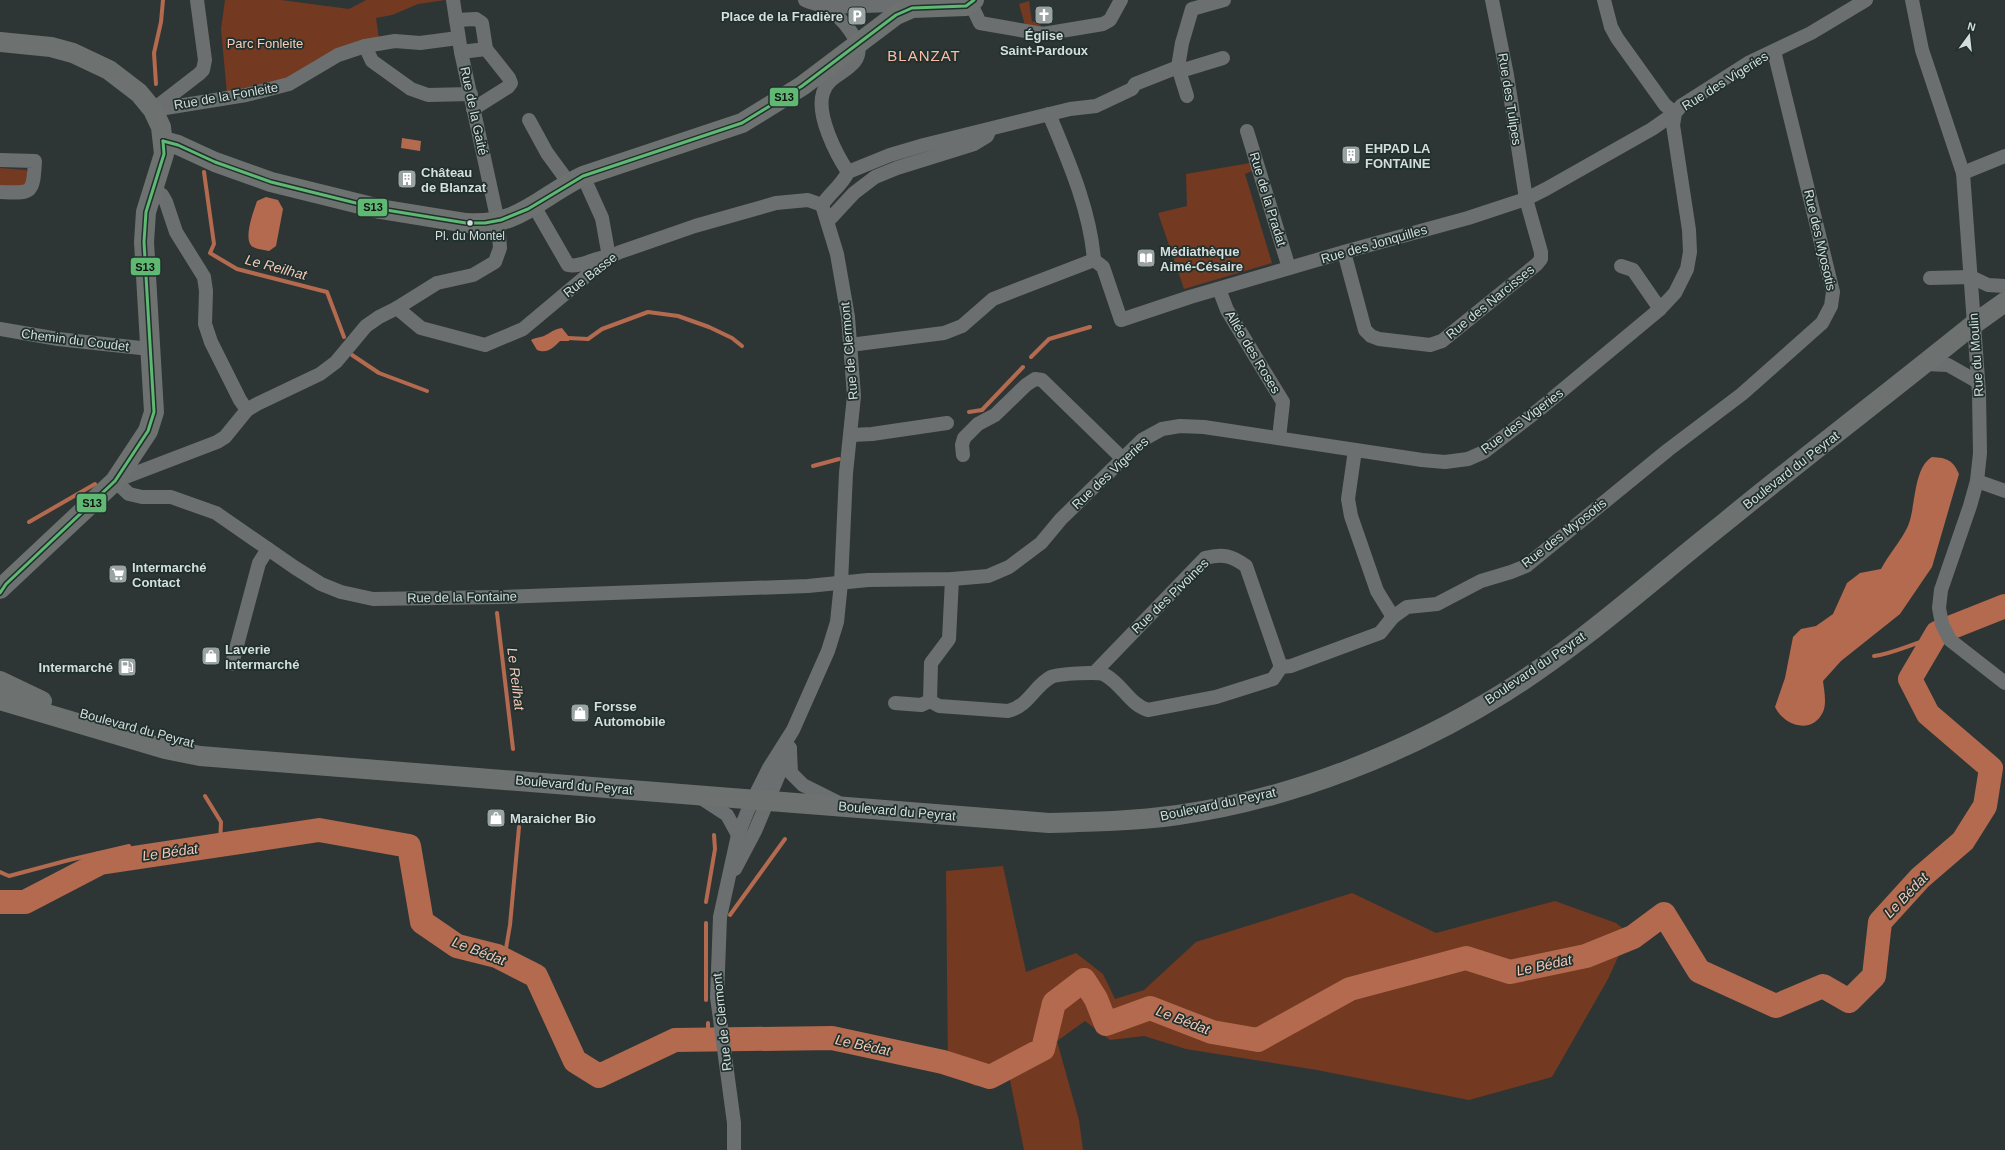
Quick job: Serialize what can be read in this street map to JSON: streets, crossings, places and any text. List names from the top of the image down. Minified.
{"streets":{"main road":["Boulevard du Peyrat"],"street":["Rue des Vigeries","Rue de la Fonleite","Rue des Tulipes","Rue de la Gaité","Rue de la Pradat","Rue des Myosotis","Rue des Jonquilles","Rue Basse","Rue des Narcisses","Chemin du Coudet","Rue de Clermont","Allée des Roses","Rue du Moulin","Rue des Pivoines","Rue de la Fontaine"]},"crossings":[["Rue des Vigeries","Rue des Myosotis"],["Rue des Vigeries","Rue des Jonquilles"],["Rue des Vigeries","Rue de Clermont"],["Rue des Vigeries","Allée des Roses"],["Rue des Vigeries","Rue de la Fontaine"],["Rue de la Fonleite","Rue de la Gaité"],["Rue des Tulipes","Rue des Jonquilles"],["Rue des Tulipes","Rue des Narcisses"],["Rue de la Gaité","Rue Basse"],["Rue de la Pradat","Rue des Jonquilles"],["Rue des Myosotis","Rue des Pivoines"],["Rue des Jonquilles","Rue des Narcisses"],["Rue des Jonquilles","Allée des Roses"],["Rue Basse","Rue de Clermont"],["Rue de Clermont","Boulevard du Peyrat"],["Rue de Clermont","Rue de la Fontaine"],["Rue du Moulin","Boulevard du Peyrat"]],"districts":["BLANZAT"],"water":["Le Reilhat","Le Bédat"],"parks":["Parc Fonleite"],"places":{"church":["Église Saint-Pardoux"],"parking":["Place de la Fradière"],"building":["EHPAD LA FONTAINE","Château de Blanzat"],"other":["Pl. du Montel"],"library":["Médiathèque Aimé-Césaire"],"supermarket":["Intermarché Contact"],"shop":["Laverie Intermarché","Forsse Automobile","Maraicher Bio"],"fuel station":["Intermarché"]},"lines":["transit line S13"],"north":"top"}
